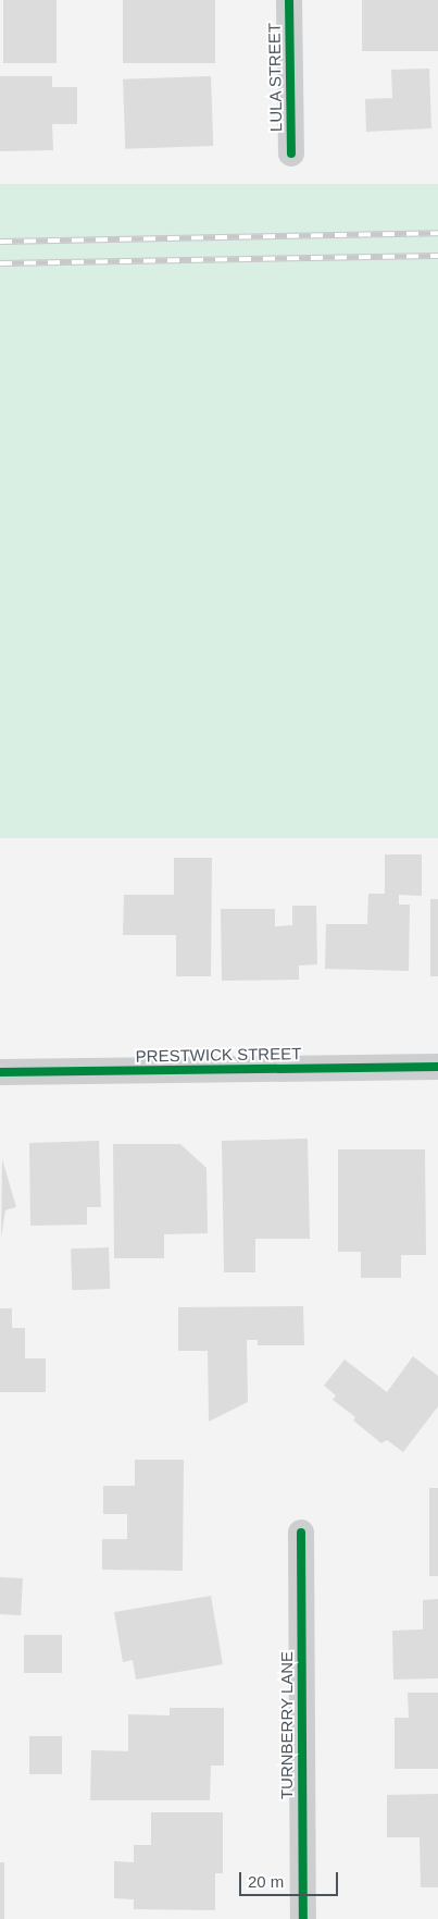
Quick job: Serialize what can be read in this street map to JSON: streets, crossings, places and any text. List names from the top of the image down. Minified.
{"streets":{"street":["LULA STREET","PRESTWICK STREET","TURNBERRY LANE"]},"scale_bar":"20 m"}
